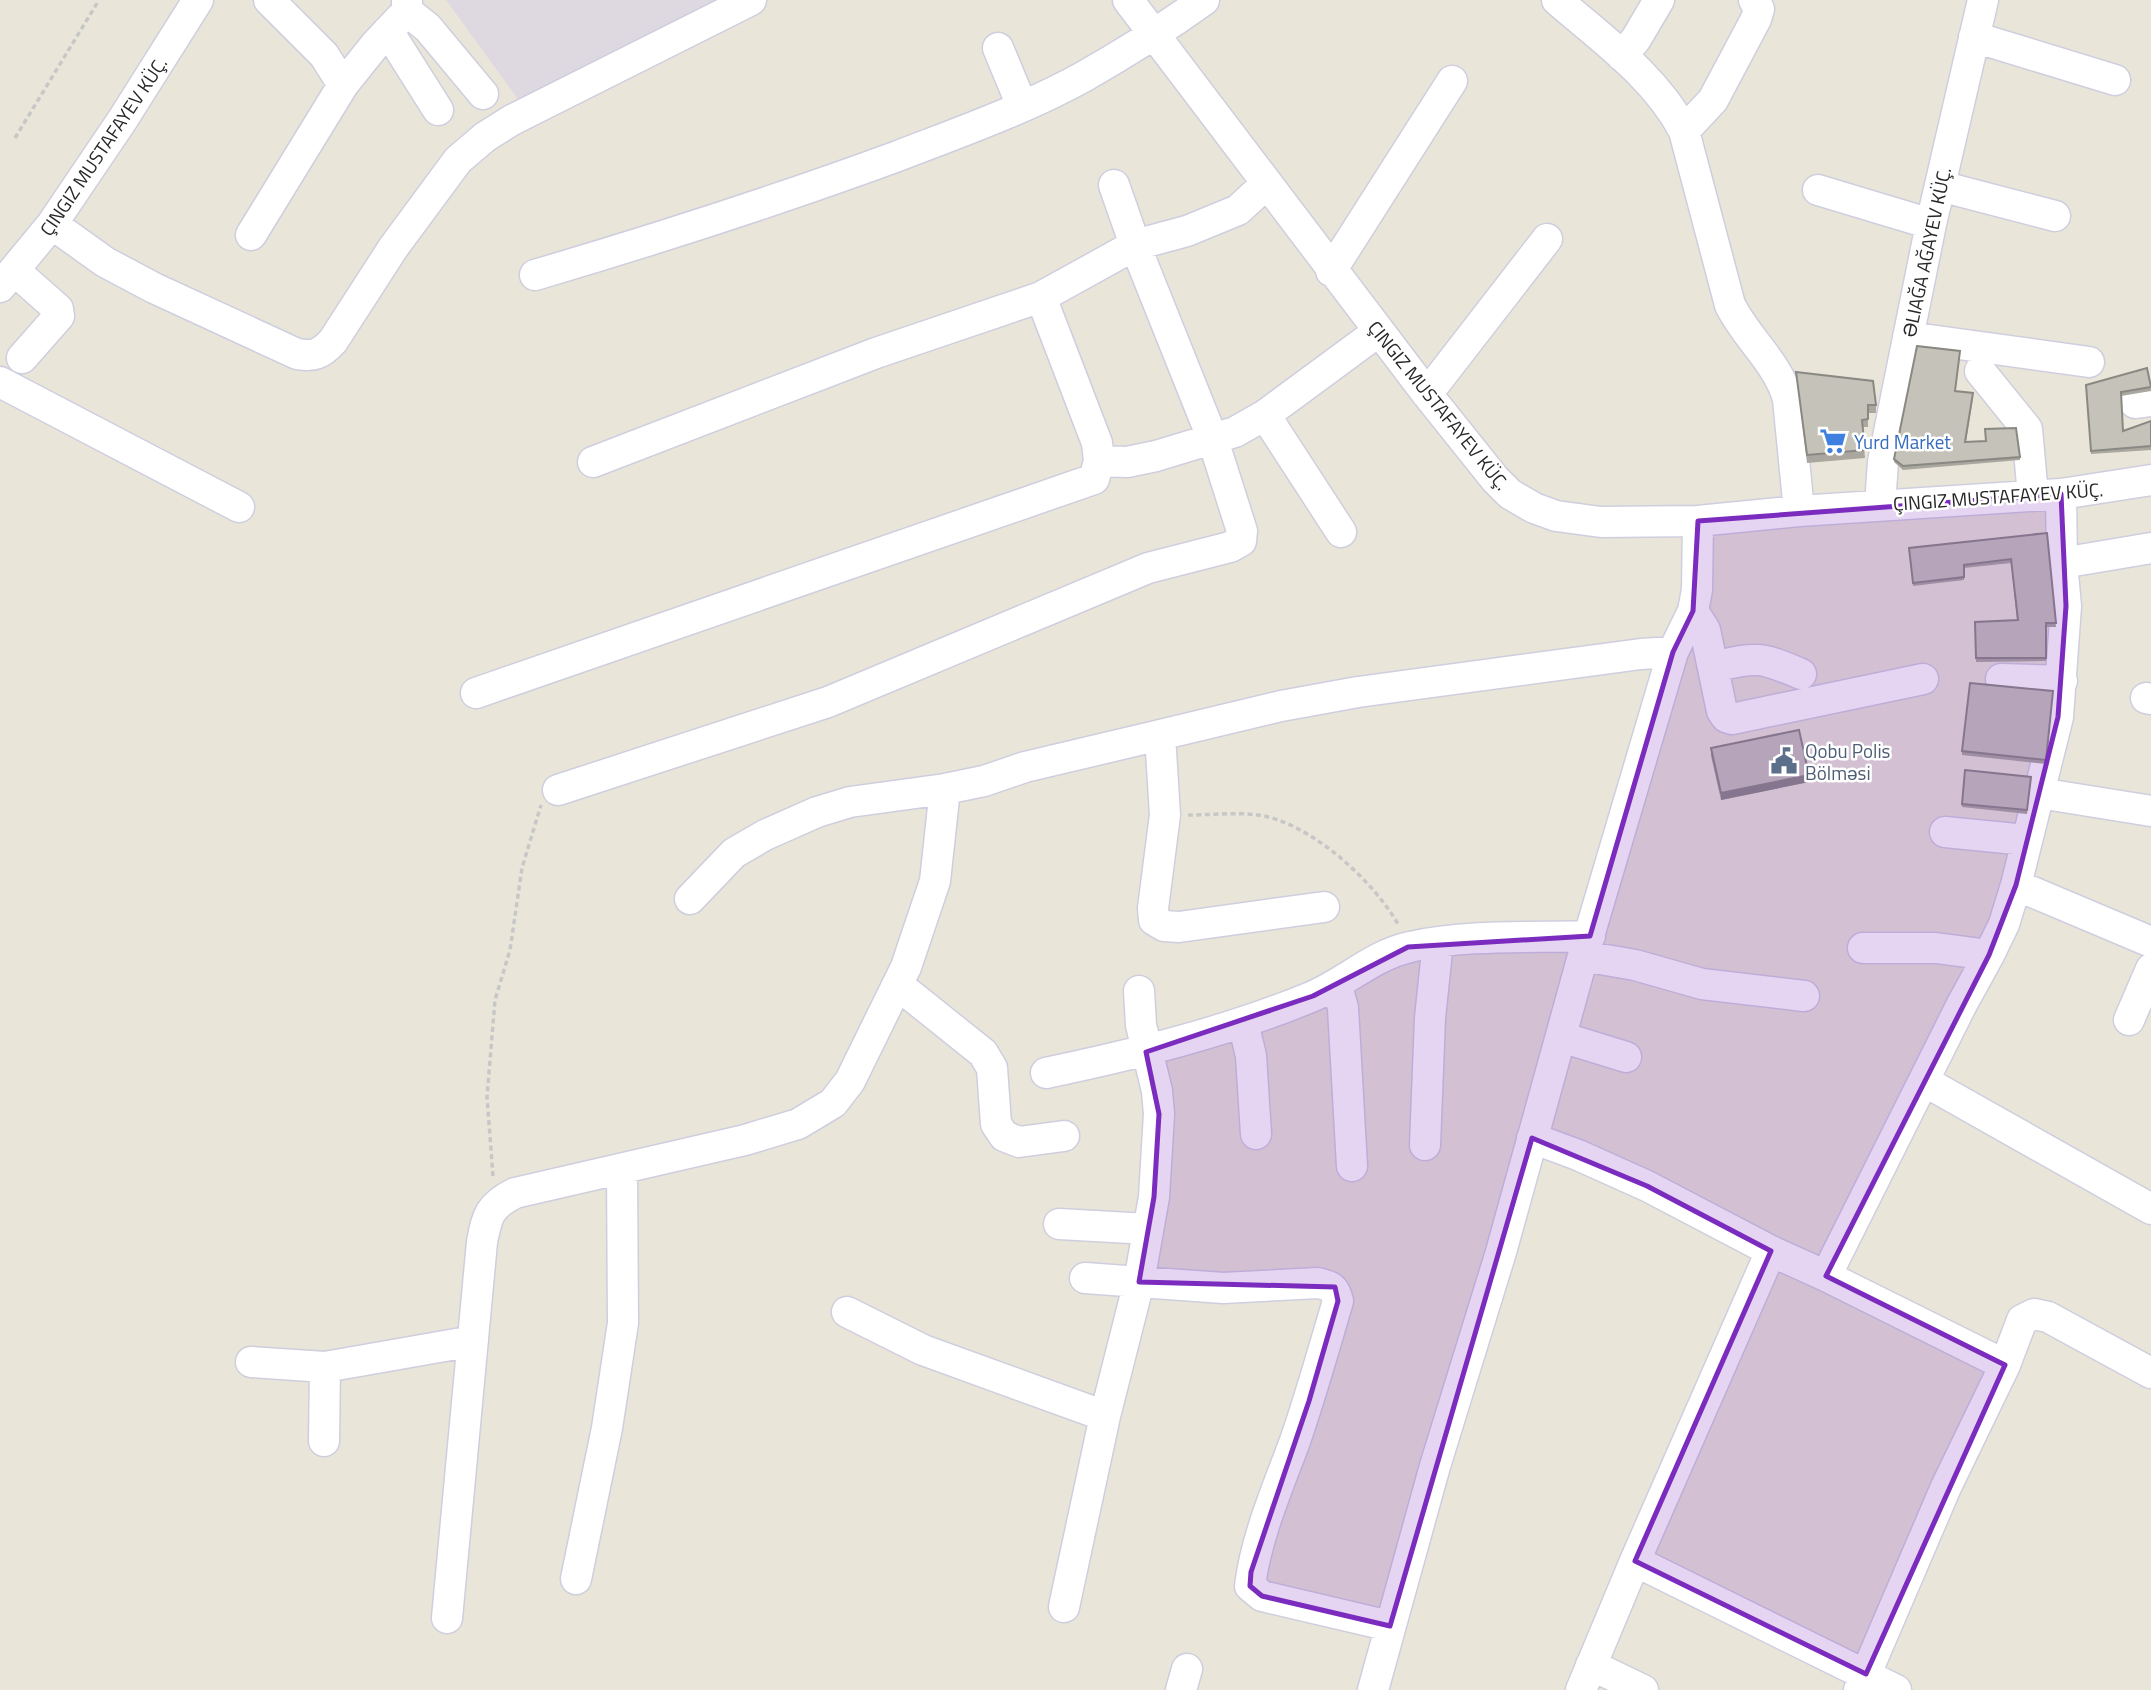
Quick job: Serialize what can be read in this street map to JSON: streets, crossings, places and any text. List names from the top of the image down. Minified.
{"streets":{"street":["ÇINGIZ MUSTAFAYEV KÜÇ.","ƏLIAĞA AĞAYEV KÜÇ."]},"crossings":[["ÇINGIZ MUSTAFAYEV KÜÇ.","ƏLIAĞA AĞAYEV KÜÇ."]],"places":{"supermarket":["Yurd Market"],"public building":["Qobu Polis Bölməsi"]}}
